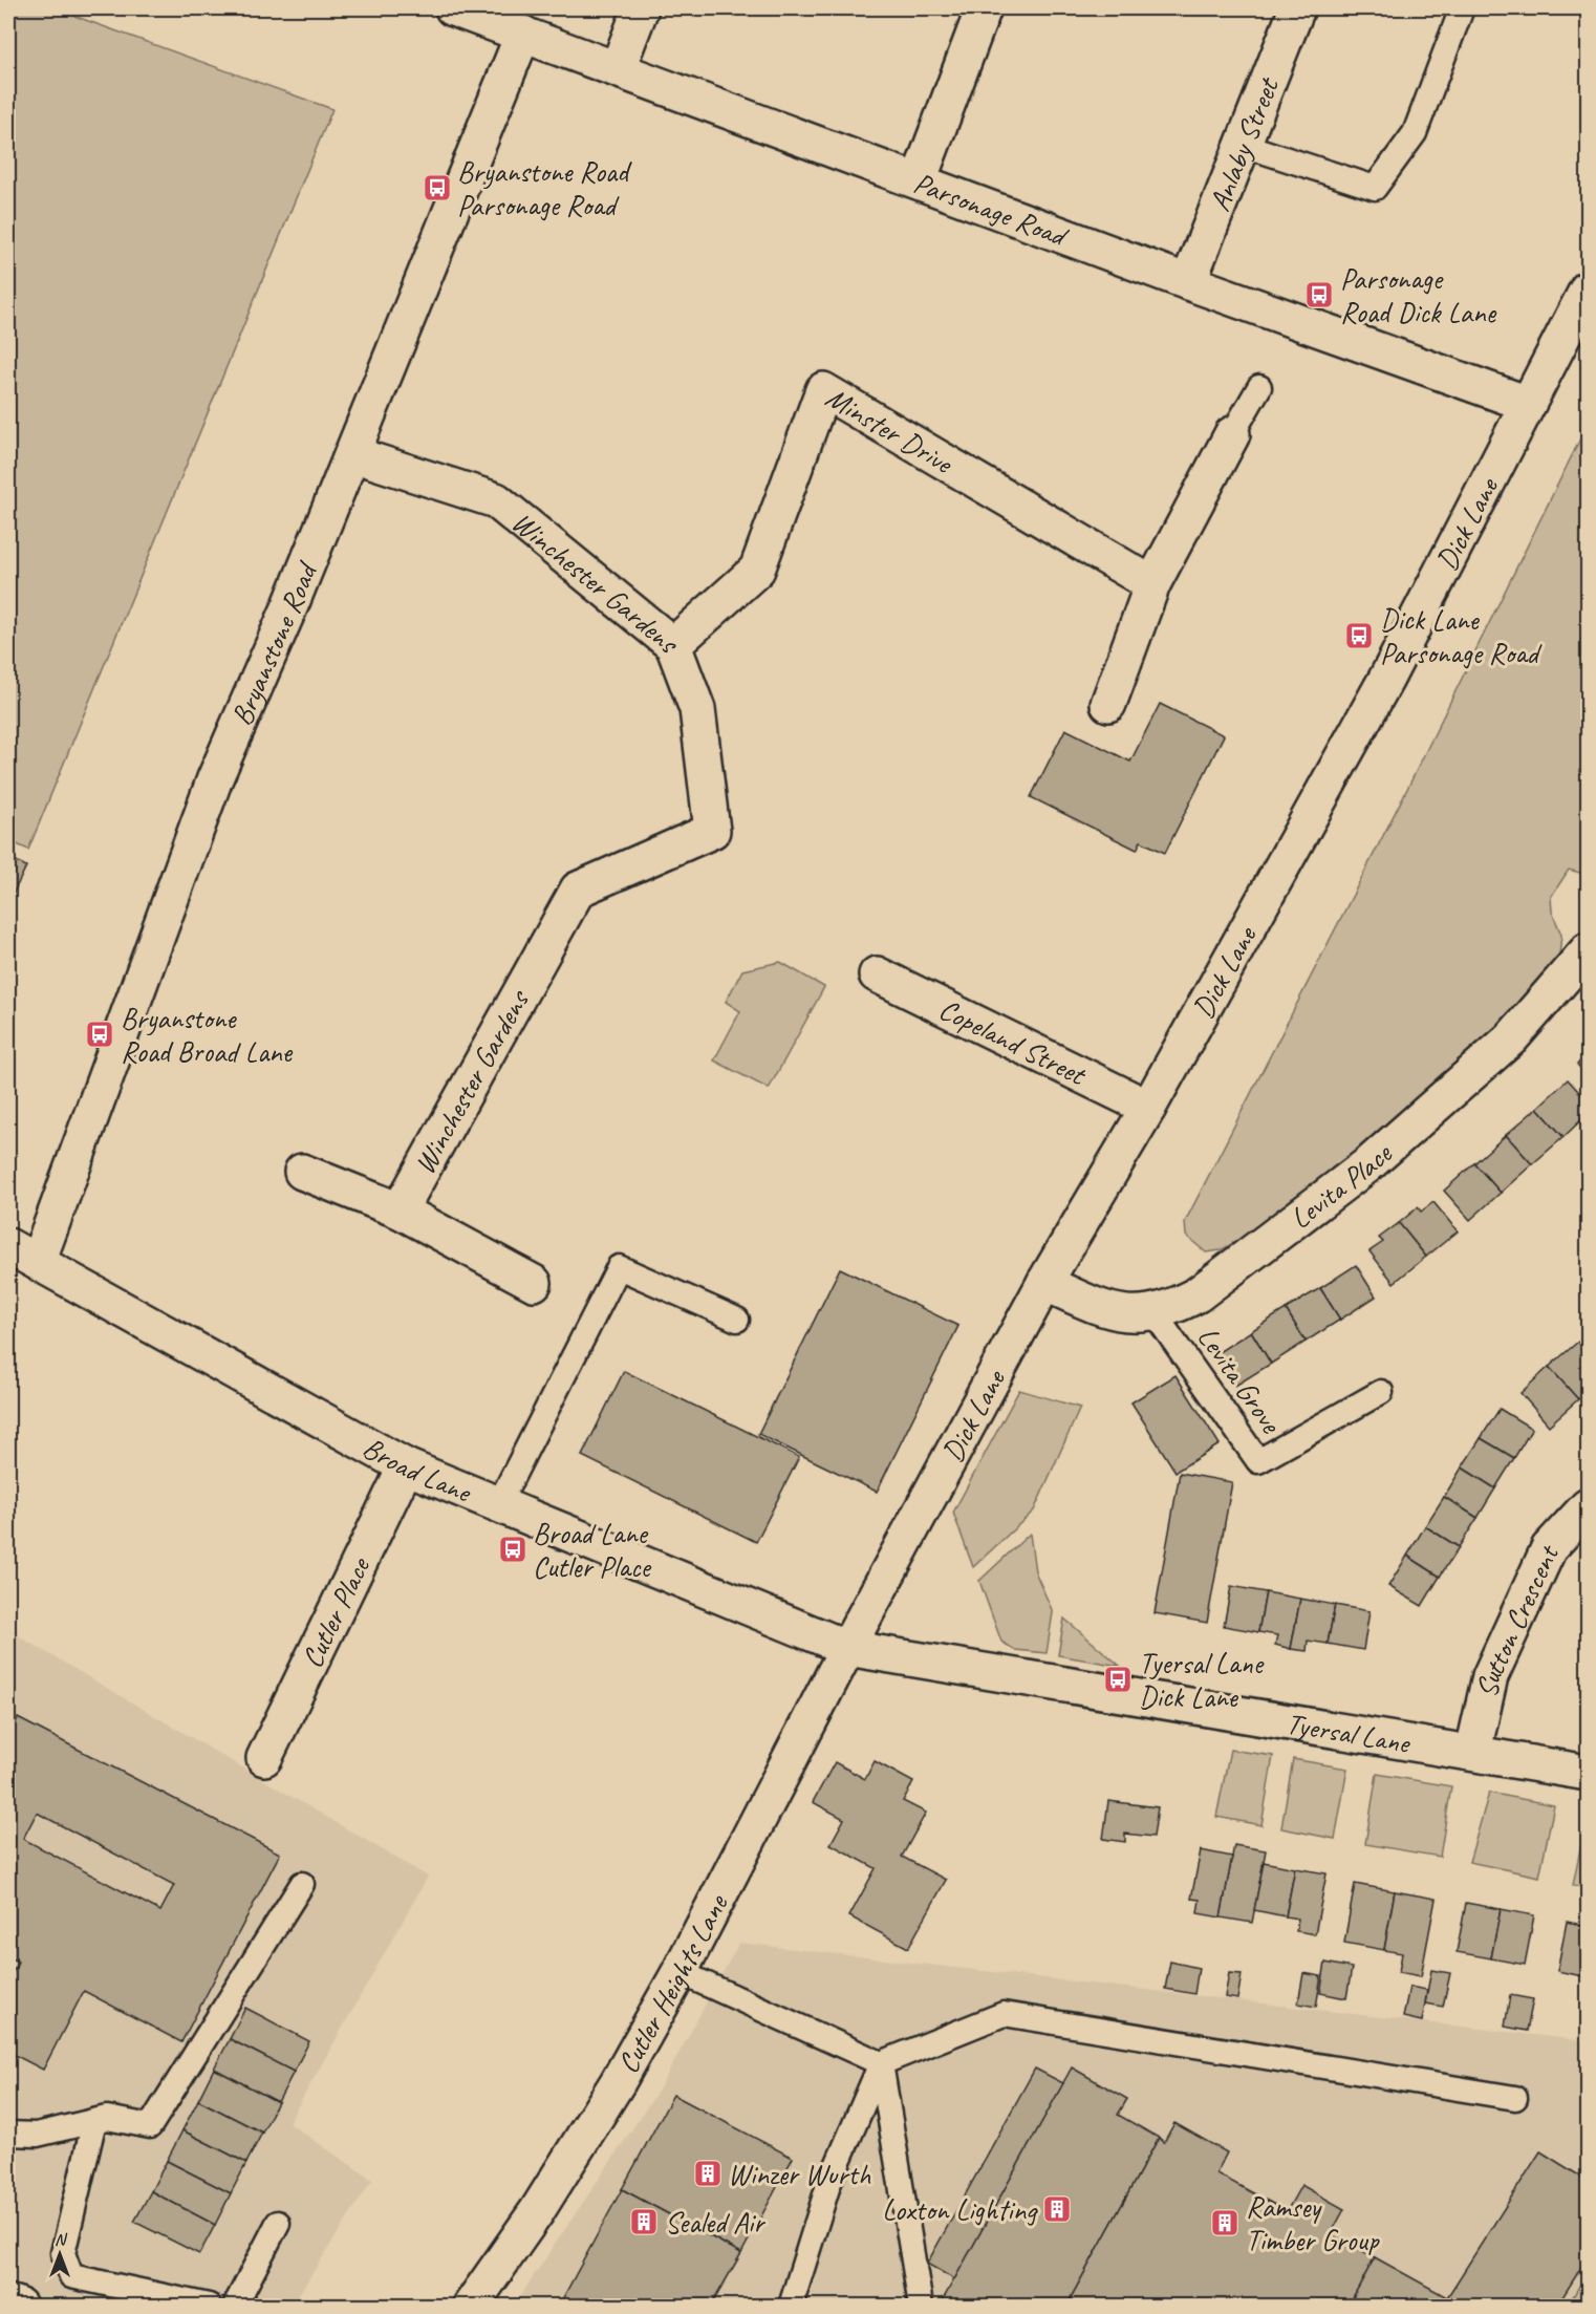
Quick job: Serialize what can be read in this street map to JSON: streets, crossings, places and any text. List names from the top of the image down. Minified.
{"streets":{"street":["Anlaby Street","Parsonage Road","Minster Drive","Dick Lane","Winchester Gardens","Bryanstone Road","Copeland Street","Levita Place","Broad Lane","Cutler Place","Sutton Crescent","Tyersal Lane","Cutler Heights Lane"],"lane":["Levita Grove"]},"crossings":[["Anlaby Street","Parsonage Road"],["Parsonage Road","Dick Lane"],["Parsonage Road","Bryanstone Road"],["Minster Drive","Winchester Gardens"],["Dick Lane","Copeland Street"],["Dick Lane","Levita Place"],["Dick Lane","Broad Lane"],["Dick Lane","Tyersal Lane"],["Dick Lane","Cutler Heights Lane"],["Winchester Gardens","Bryanstone Road"],["Bryanstone Road","Broad Lane"],["Levita Place","Levita Grove"],["Broad Lane","Cutler Place"],["Broad Lane","Tyersal Lane"],["Broad Lane","Cutler Heights Lane"],["Sutton Crescent","Tyersal Lane"],["Tyersal Lane","Cutler Heights Lane"]],"places":{"bus stop":["Bryanstone Road Parsonage Road","Parsonage Road Dick Lane","Dick Lane Parsonage Road","Bryanstone Road Broad Lane","Broad Lane Cutler Place","Tyersal Lane Dick Lane"],"building":["Winzer Wurth","Loxton Lighting","Sealed Air","Ramsey Timber Group"]},"north":"top"}
